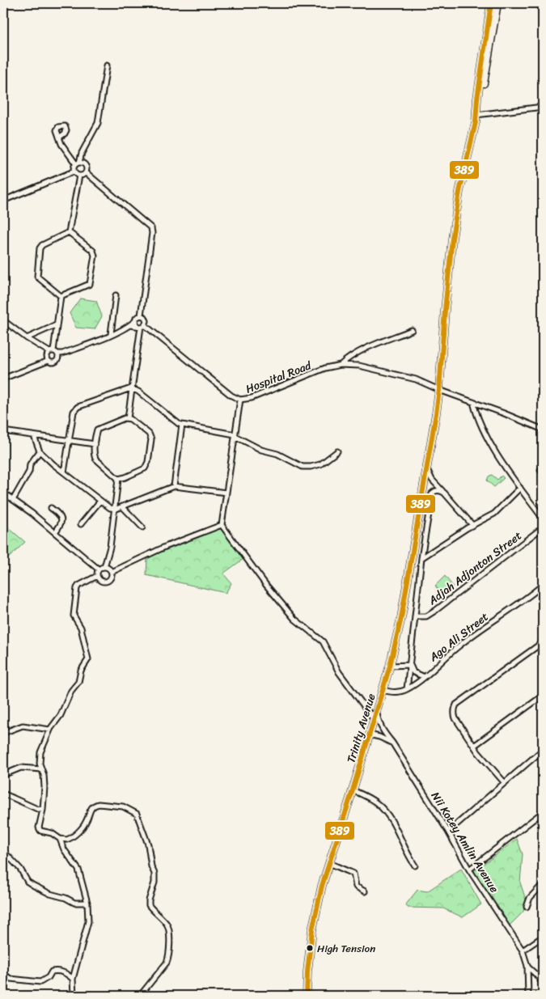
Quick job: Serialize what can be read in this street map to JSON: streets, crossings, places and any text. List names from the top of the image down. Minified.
{"streets":{"street":["Hospital Road","Adjah Adjonton Street","Ago Ali Street","Trinity Avenue","Nii Kotey Amlin Avenue"]},"crossings":[["Hospital Road","Trinity Avenue"],["Ago Ali Street","Trinity Avenue"],["Trinity Avenue","Nii Kotey Amlin Avenue"]],"places":["High Tension"],"lines":["transit line 389"]}
